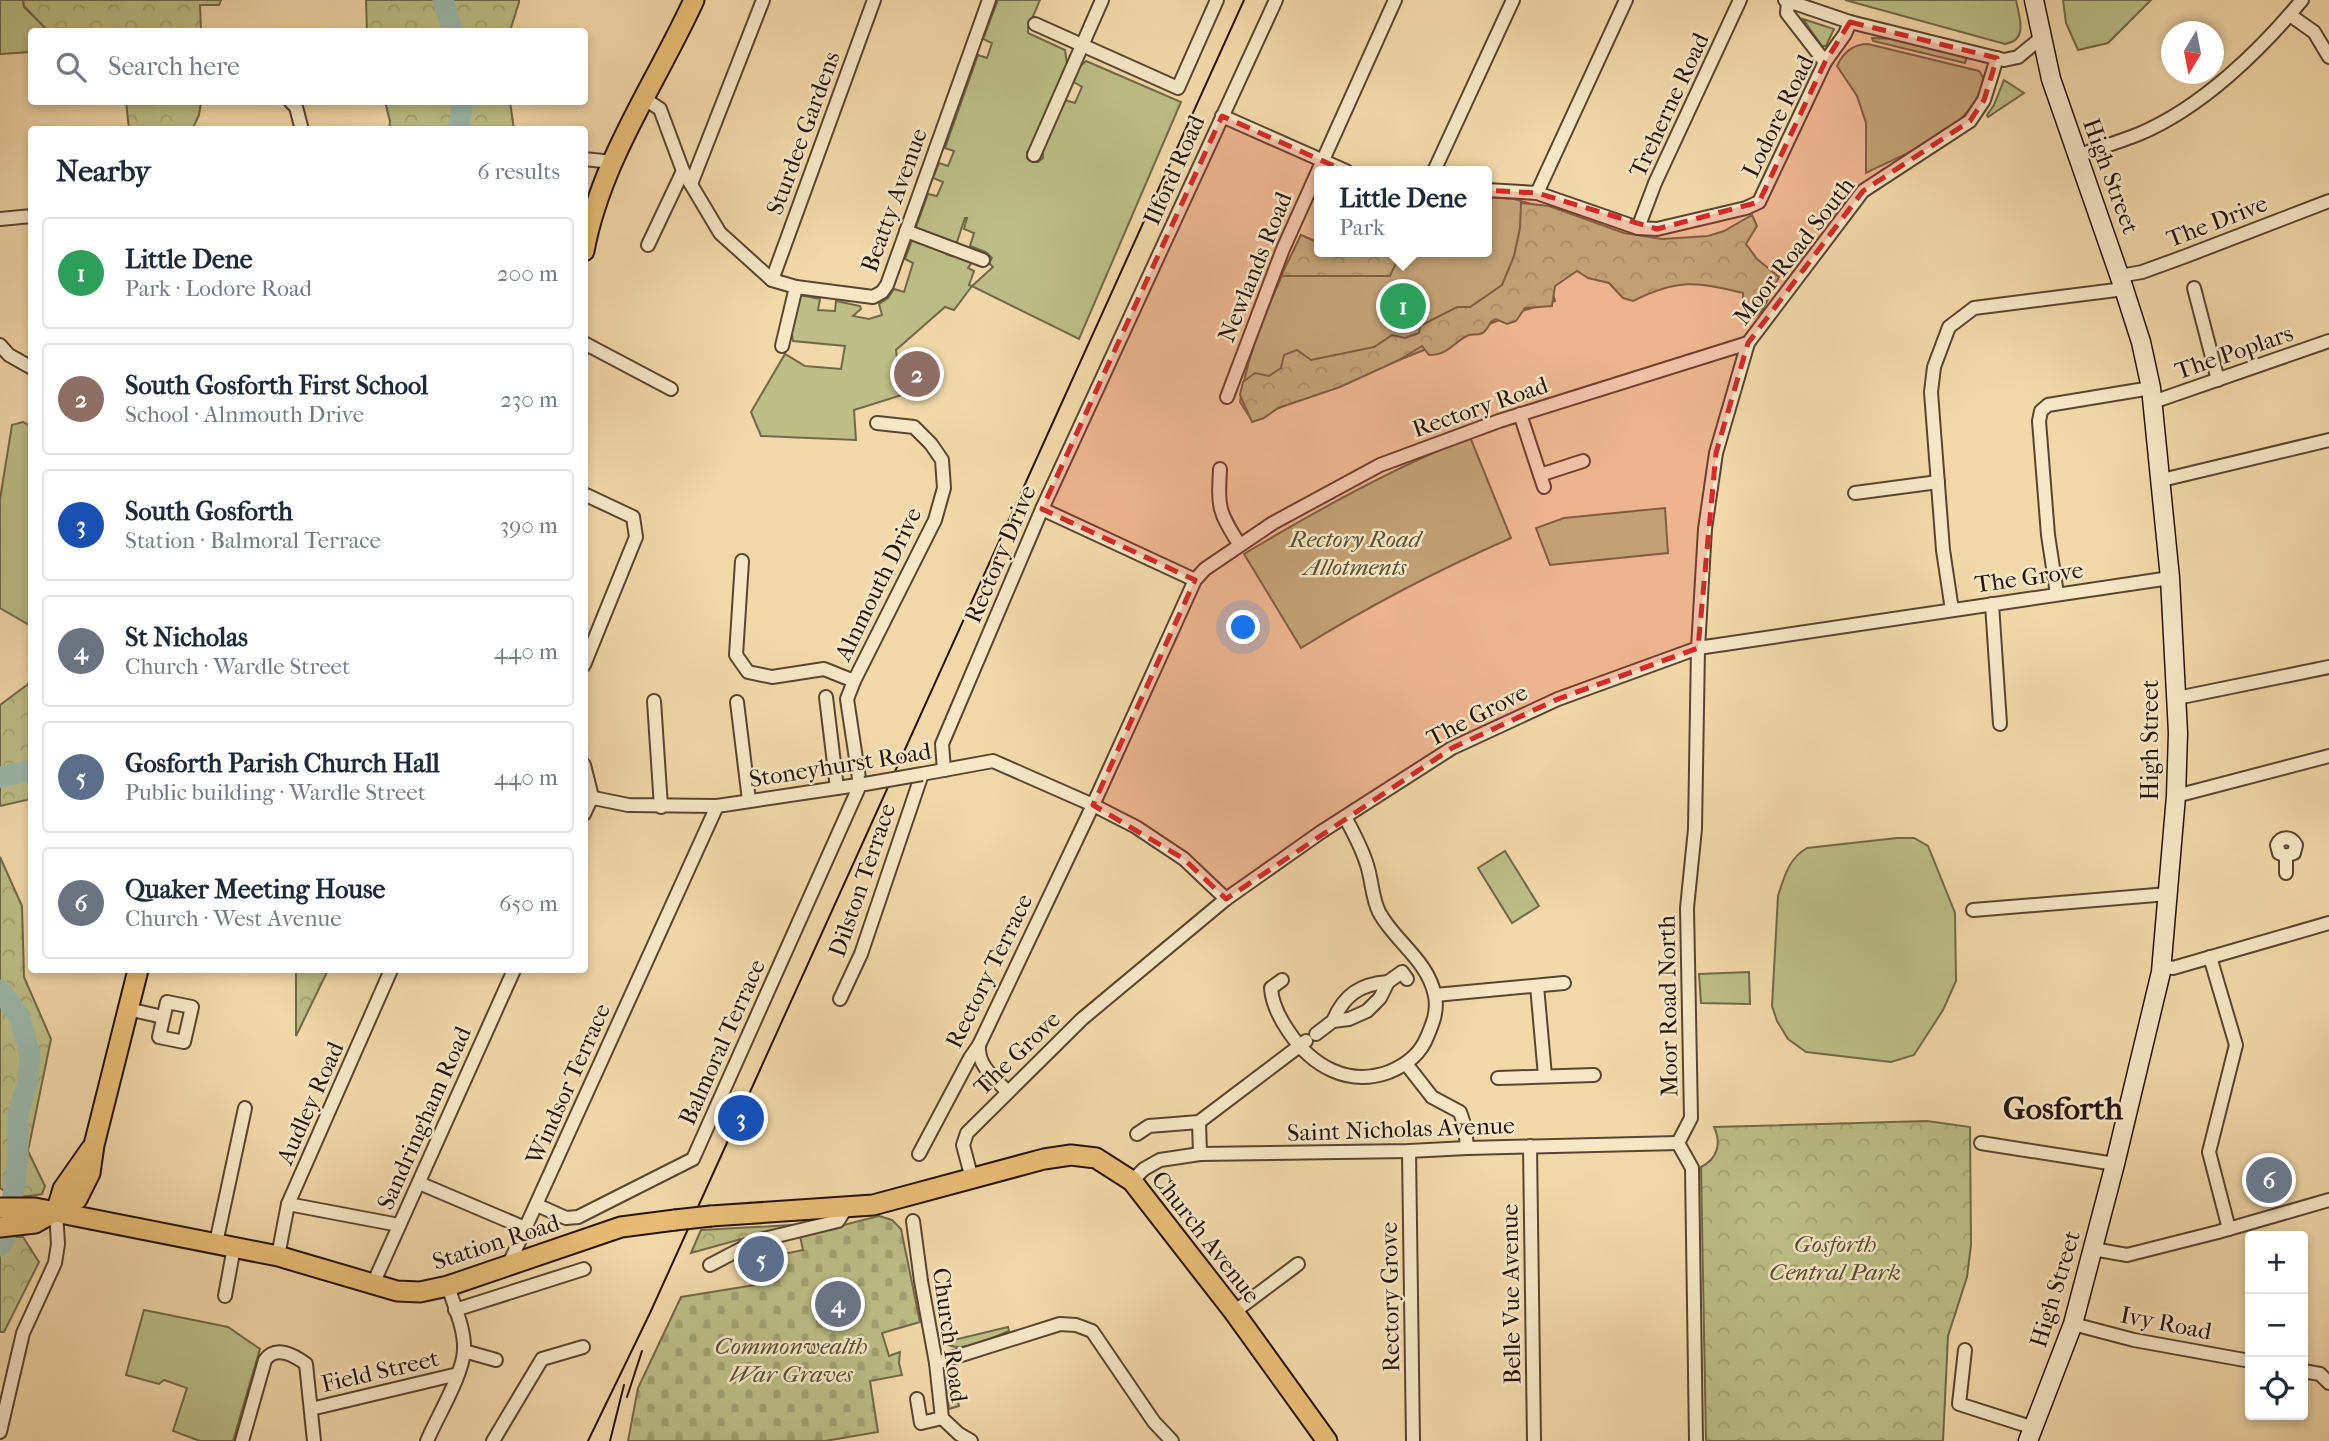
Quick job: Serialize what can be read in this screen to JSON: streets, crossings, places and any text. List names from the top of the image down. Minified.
{"streets":{"main road":["High Street","Church Avenue","Station Road"],"street":["Treherne Road","Lodore Road","Sturdee Gardens","Ilford Road","Beatty Avenue","The Drive","Moor Road South","Newlands Road","The Poplars","Rectory Road","Rectory Drive","The Grove","Alnmouth Drive","Stoneyhurst Road","Dilston Terrace","Rectory Terrace","Moor Road North","Balmoral Terrace","Windsor Terrace","Audley Road","Sandringham Road","Saint Nicholas Avenue","Belle Vue Avenue","Rectory Grove","Ivy Road","Church Road","Field Street"]},"crossings":[["Treherne Road","Lodore Road"],["Sturdee Gardens","Beatty Avenue"],["Ilford Road","Rectory Drive"],["High Street","The Drive"],["High Street","The Poplars"],["High Street","The Grove"],["High Street","Ivy Road"],["The Drive","The Grove"],["Moor Road South","Rectory Road"],["Moor Road South","The Grove"],["Moor Road South","Moor Road North"],["The Poplars","The Grove"],["Rectory Road","Stoneyhurst Road"],["Rectory Road","Rectory Terrace"],["Rectory Drive","Stoneyhurst Road"],["The Grove","Stoneyhurst Road"],["The Grove","Moor Road North"],["The Grove","Church Avenue"],["Alnmouth Drive","Stoneyhurst Road"],["Alnmouth Drive","Balmoral Terrace"],["Stoneyhurst Road","Dilston Terrace"],["Stoneyhurst Road","Rectory Terrace"],["Stoneyhurst Road","Balmoral Terrace"],["Stoneyhurst Road","Windsor Terrace"],["Moor Road North","Saint Nicholas Avenue"],["Balmoral Terrace","Windsor Terrace"],["Windsor Terrace","Station Road"],["Audley Road","Station Road"],["Sandringham Road","Station Road"],["Saint Nicholas Avenue","Church Avenue"],["Saint Nicholas Avenue","Belle Vue Avenue"],["Saint Nicholas Avenue","Rectory Grove"],["Church Avenue","Station Road"]],"districts":["Gosforth"],"parks":["Rectory Road Allotments","Gosforth Central Park","Commonwealth War Graves"],"north":"bottom","page":{"search":"Search here","heading":["Nearby","6 results"],"popup":["Little Dene","Park"],"list":[{"mark":"1","name":"Little Dene","note":"Park · Lodore Road","value":"200 m"},{"mark":"2","name":"South Gosforth First School","note":"School · Alnmouth Drive","value":"230 m"},{"mark":"3","name":"South Gosforth","note":"Station · Balmoral Terrace","value":"390 m"},{"mark":"4","name":"St Nicholas","note":"Church · Wardle Street","value":"440 m"},{"mark":"5","name":"Gosforth Parish Church Hall","note":"Public building · Wardle Street","value":"440 m"},{"mark":"6","name":"Quaker Meeting House","note":"Church · West Avenue","value":"650 m"}],"pins":["1","2","3","6","5","4"],"map_buttons":["+","−"]}}
